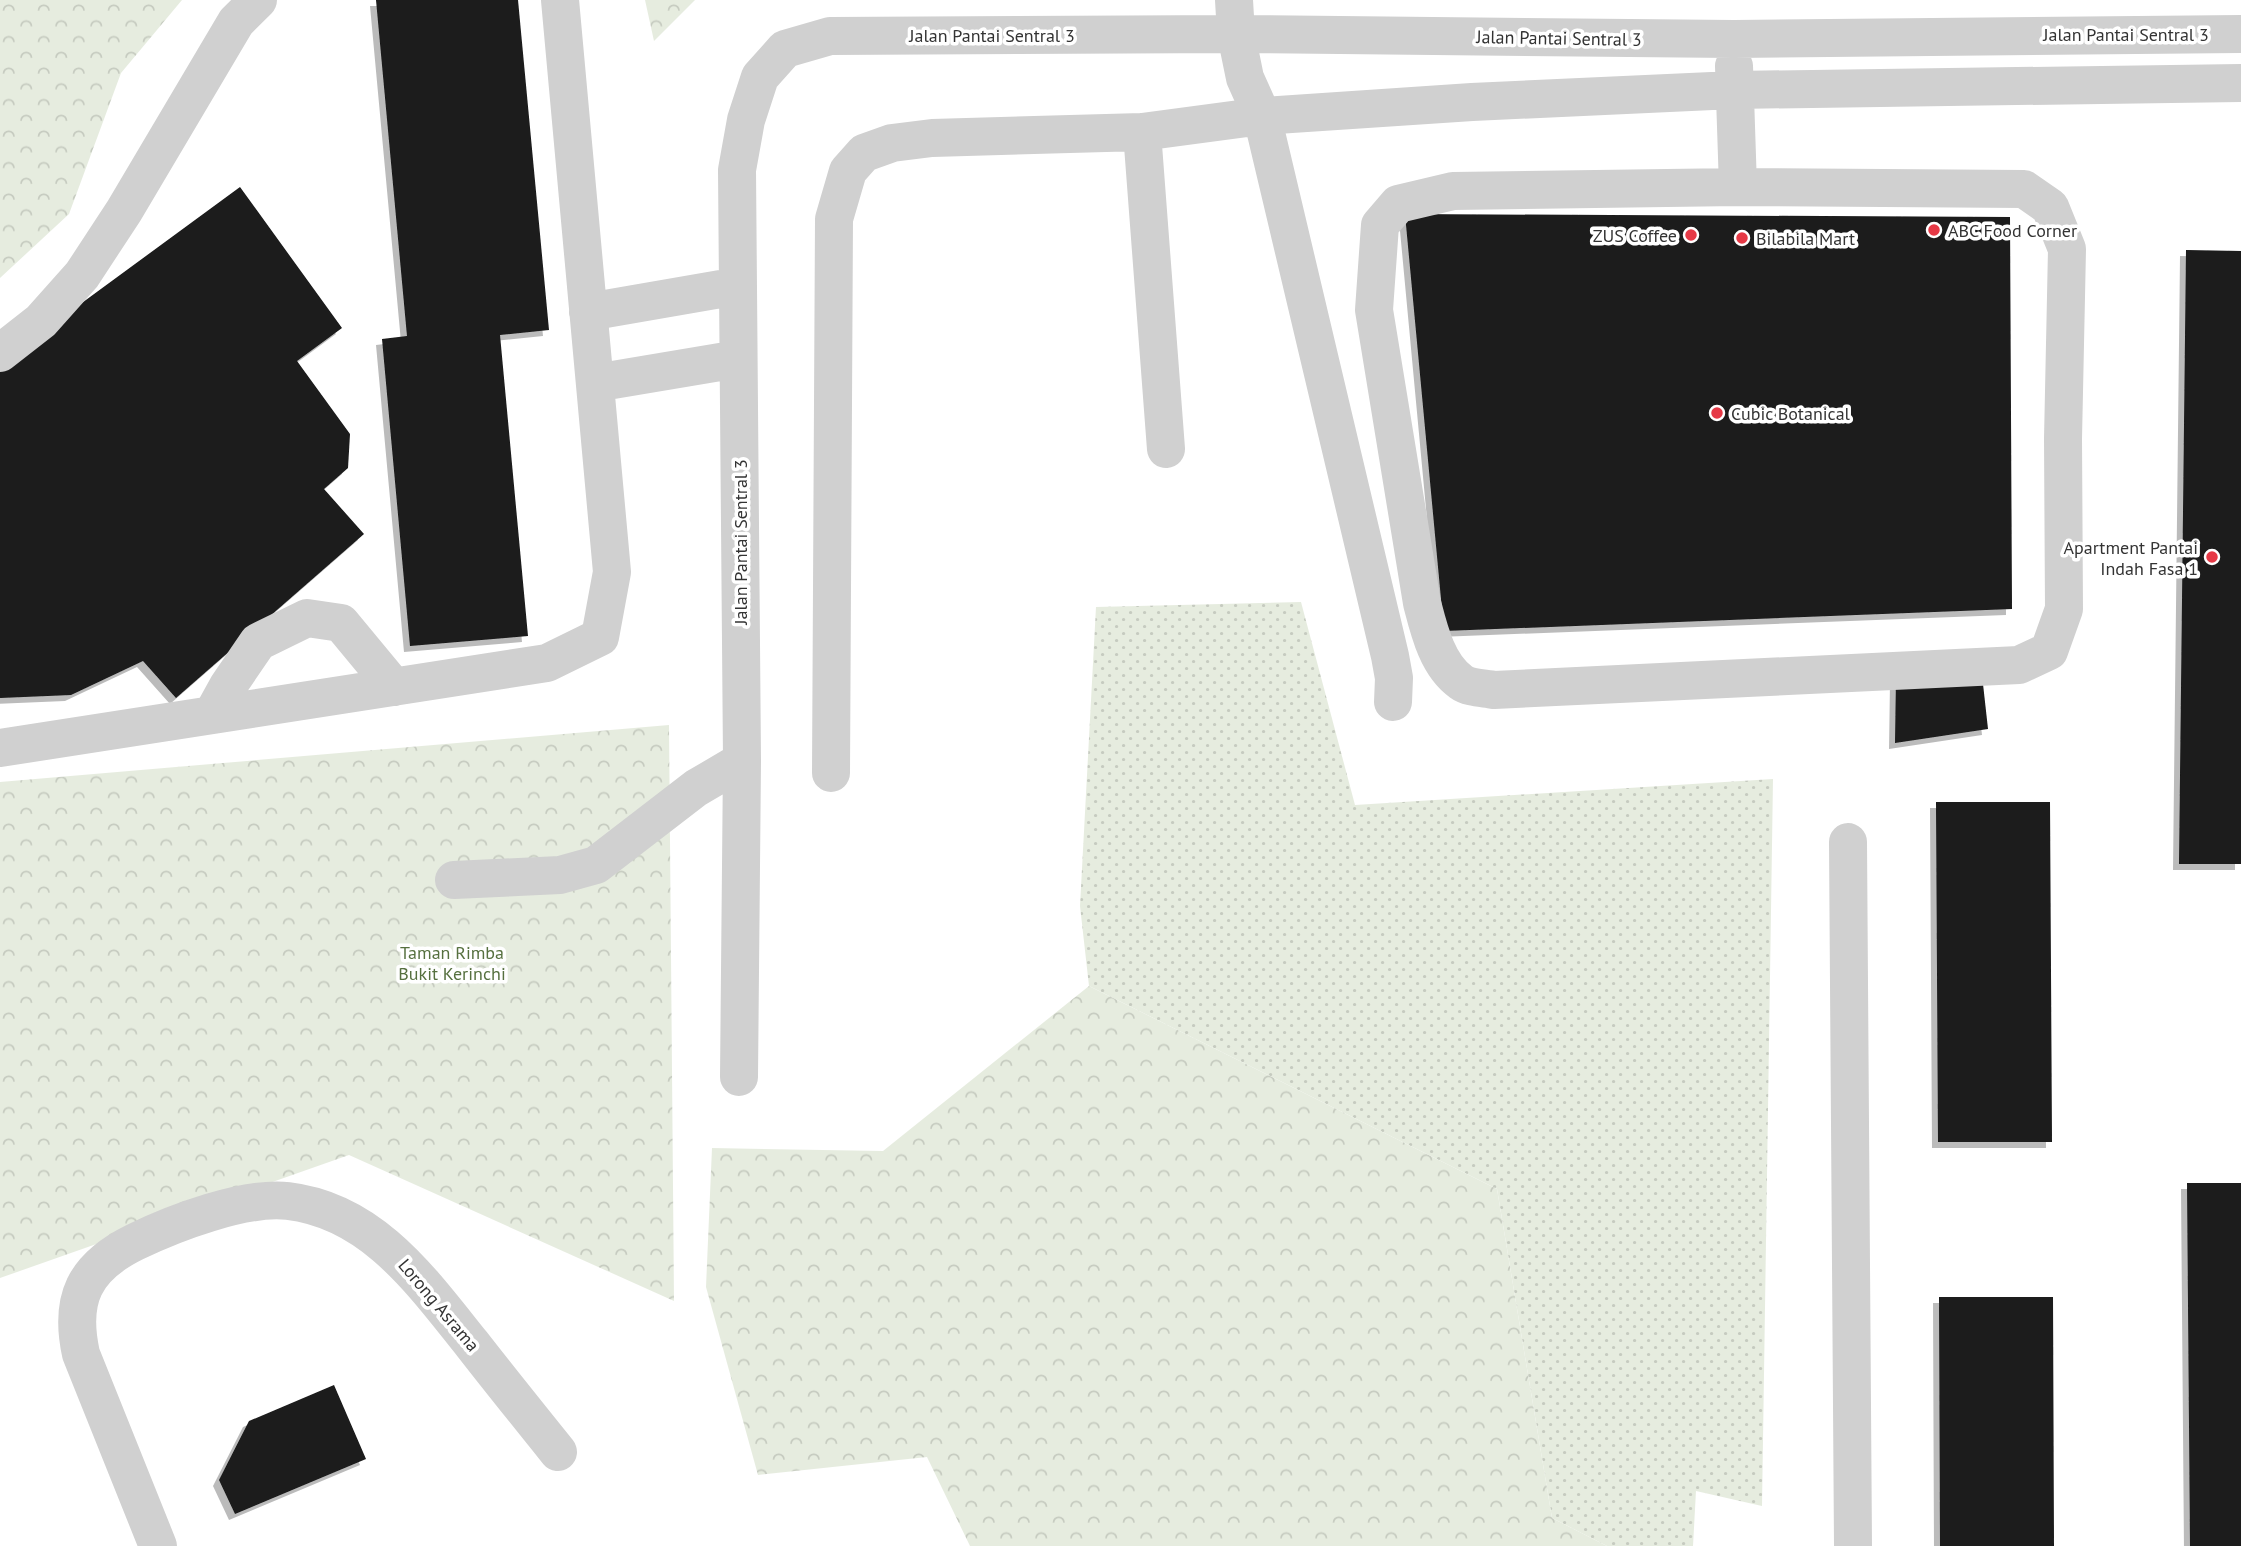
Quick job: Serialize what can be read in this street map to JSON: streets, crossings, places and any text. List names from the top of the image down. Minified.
{"streets":{"street":["Jalan Pantai Sentral 3","Lorong Asrama"]},"parks":["Taman Rimba Bukit Kerinchi"],"places":["ABC Food Corner","ZUS Coffee","Bilabila Mart","Cubic Botanical","Apartment Pantai Indah Fasa 1"]}
